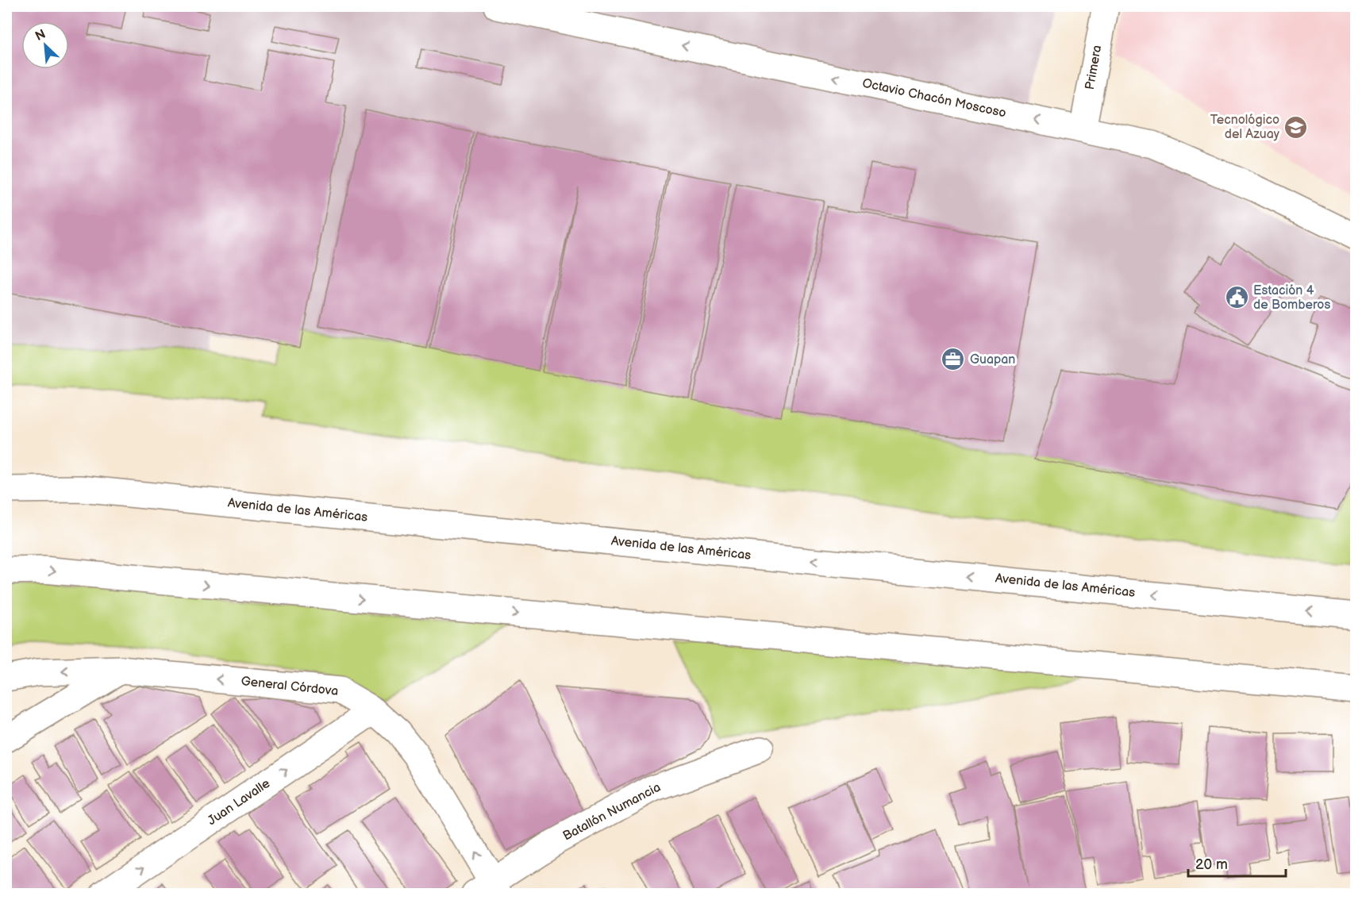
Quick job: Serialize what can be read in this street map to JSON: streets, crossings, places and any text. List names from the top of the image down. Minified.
{"streets":{"main road":["Primera","Octavio Chacón Moscoso","Avenida de las Américas","General Córdova","Juan Lavalle","Batallón Numancia"]},"crossings":[["Primera","Octavio Chacón Moscoso"],["General Córdova","Juan Lavalle"],["General Córdova","Batallón Numancia"]],"one_way":["Octavio Chacón Moscoso"],"places":{"school or university":["Tecnológico del Azuay"],"public building":["Estación 4 de Bomberos"],"office":["Guapan"]},"scale_bar":"20 m","north":"top left"}
